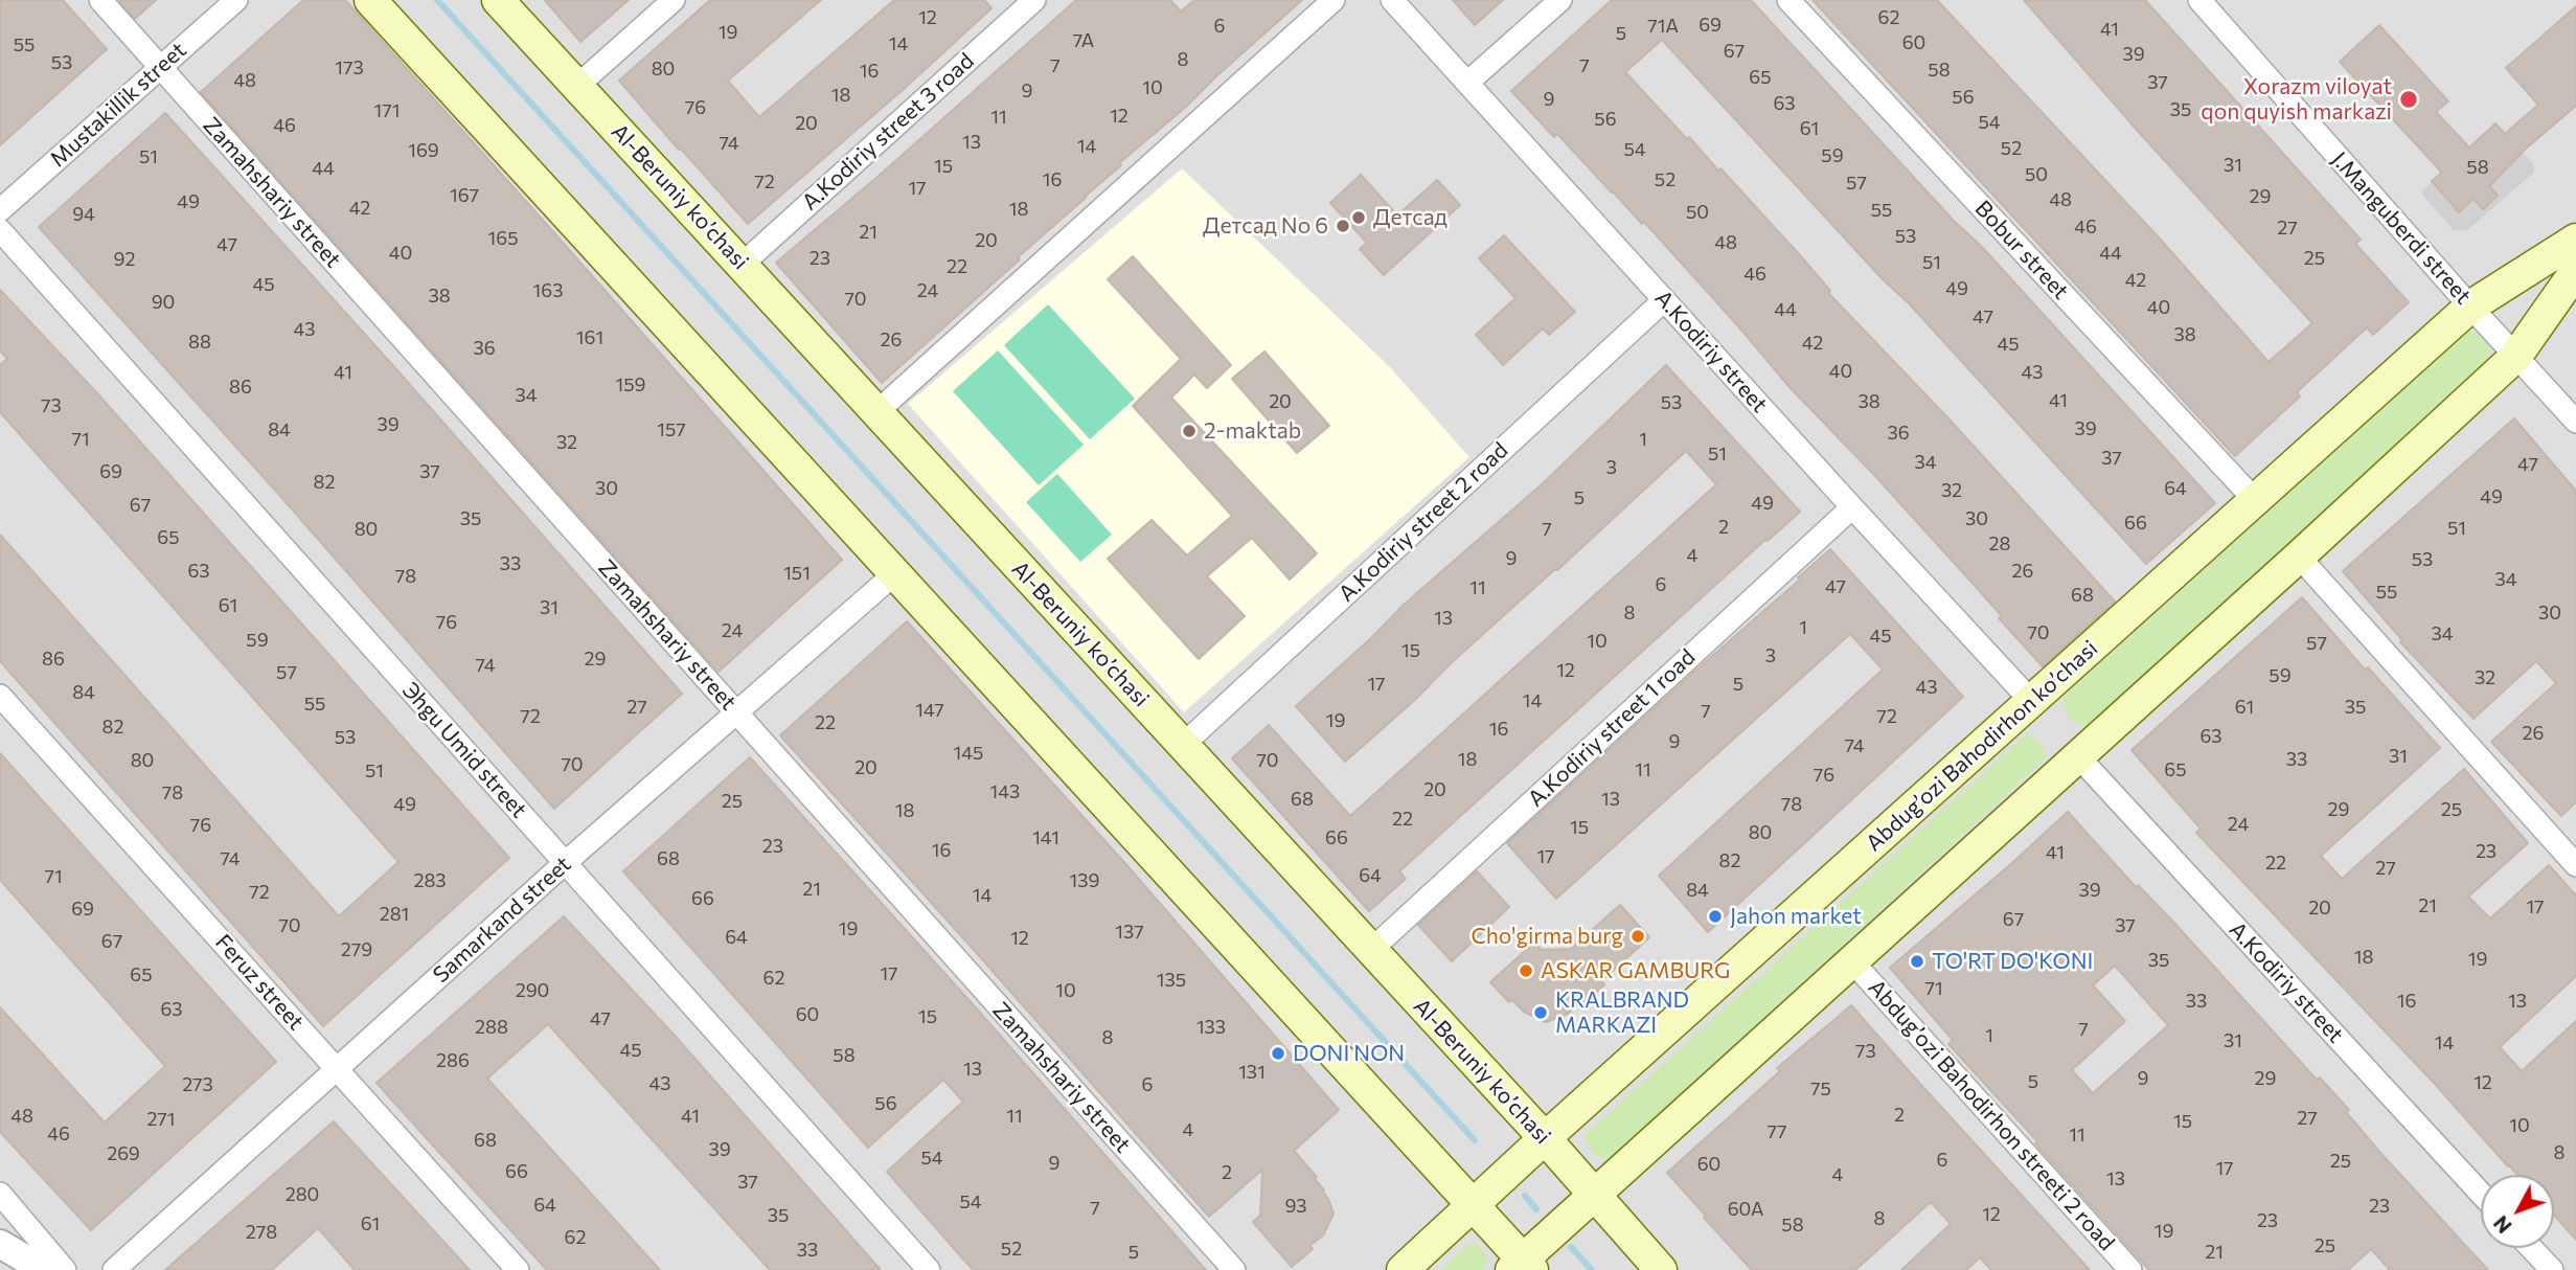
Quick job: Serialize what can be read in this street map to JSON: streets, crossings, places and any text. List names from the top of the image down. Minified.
{"streets":{"main road":["Al-Beruniy ko’chasi","Abdug’ozi Bahodirhon ko’chasi"],"street":["Mustakillik street","A.Kodiriy street 3 road","Zamahshariy street","J.Manguberdi street","Bobur street","A.Kodiriy street","A.Kodiriy street 2 road","A.Kodiriy street 1 road","Эhgu Umid street","Samarkand street","Feruz street","Abdug’ozi Bahodirhon streeti 2 road"]},"crossings":[["Mustakillik street","Zamahshariy street"],["A.Kodiriy street 3 road","Al-Beruniy ko’chasi"],["Zamahshariy street","Samarkand street"],["Al-Beruniy ko’chasi","A.Kodiriy street 2 road"],["Al-Beruniy ko’chasi","A.Kodiriy street 1 road"],["Al-Beruniy ko’chasi","Abdug’ozi Bahodirhon ko’chasi"],["J.Manguberdi street","Abdug’ozi Bahodirhon ko’chasi"],["Bobur street","Abdug’ozi Bahodirhon ko’chasi"],["A.Kodiriy street","A.Kodiriy street 2 road"],["A.Kodiriy street","A.Kodiriy street 1 road"],["A.Kodiriy street","Abdug’ozi Bahodirhon ko’chasi"],["Эhgu Umid street","Samarkand street"],["Samarkand street","Feruz street"]],"places":["Xorazm viloyat qon quyish markazi","Детсад","Детсад No 6","2-maktab","Jahon market","Cho'girma burg","TO'RT DO'KONI","ASKAR GAMBURG","KRALBRAND MARKAZI","DONI NON"],"house_numbers":["12","62","69","6","71A","41","19","5","7A","60","14","55","67","39","8","53","7","7","173","80","58","16","65","48","37","10","9","18","56","9","63","76","35","171","12","11","56","54","20","46","61","13","74","14","52","54","169","59","51","31","15","58","44","50","16","52","72","57","17","167","29","48","49","42","18","55","50","94","46","27","21","53","165","20","48","47","40","44","23","25","92","51","22","46","42","45","49","163","24","38","70","90","40","44","47","43","38","161","26","88","42","45","36","40","41","43","159","86","34","41","20","38","53","73","39","39","84","157","36","71","1","32","51","37","34","47","3","69","37","82","30","64","32","49","5","49","67","35","30","66","2","51","80","7","65","28","4","9","53","33","63","26","151","78","34","6","47","11","55","68","61","31","8","30","13","76","1","24","70","34","45","59","10","57","15","3","86","29","74","12","57","59","32","17","5","43","84","14","55","27","61","35","147","7","72","72","19","22","82","16","26","63","53","9","74","145","31","18","33","80","70","70","20","11","65","51","76","20","143","78","68","13","25","49","78","29","25","18","22","24","76","15","80","141","66","23","16","23","41","17","74","68","82","22","27","64","71","283","139","21","84","39","72","14","66","21","17","20","69","281","67","70","37","19","137","64","12","67","279","18","19","35","17","65","62","135","71","290","10","33","16","13","63","60","15","47","288","133","7","1","8","31","14","45","73","58","286","13","131","9","29","5","12","43","273","6","75","56","2","48","41","11","27","271","15","10","4","77","46","11","68","39","8","269","54","6","25","9","60","17","66","2","4","13","37","280","54","64","93","23","7","60A","12","35","8","23","61","58","19","278","62","25","52","33","5","21"],"north":"bottom left"}
